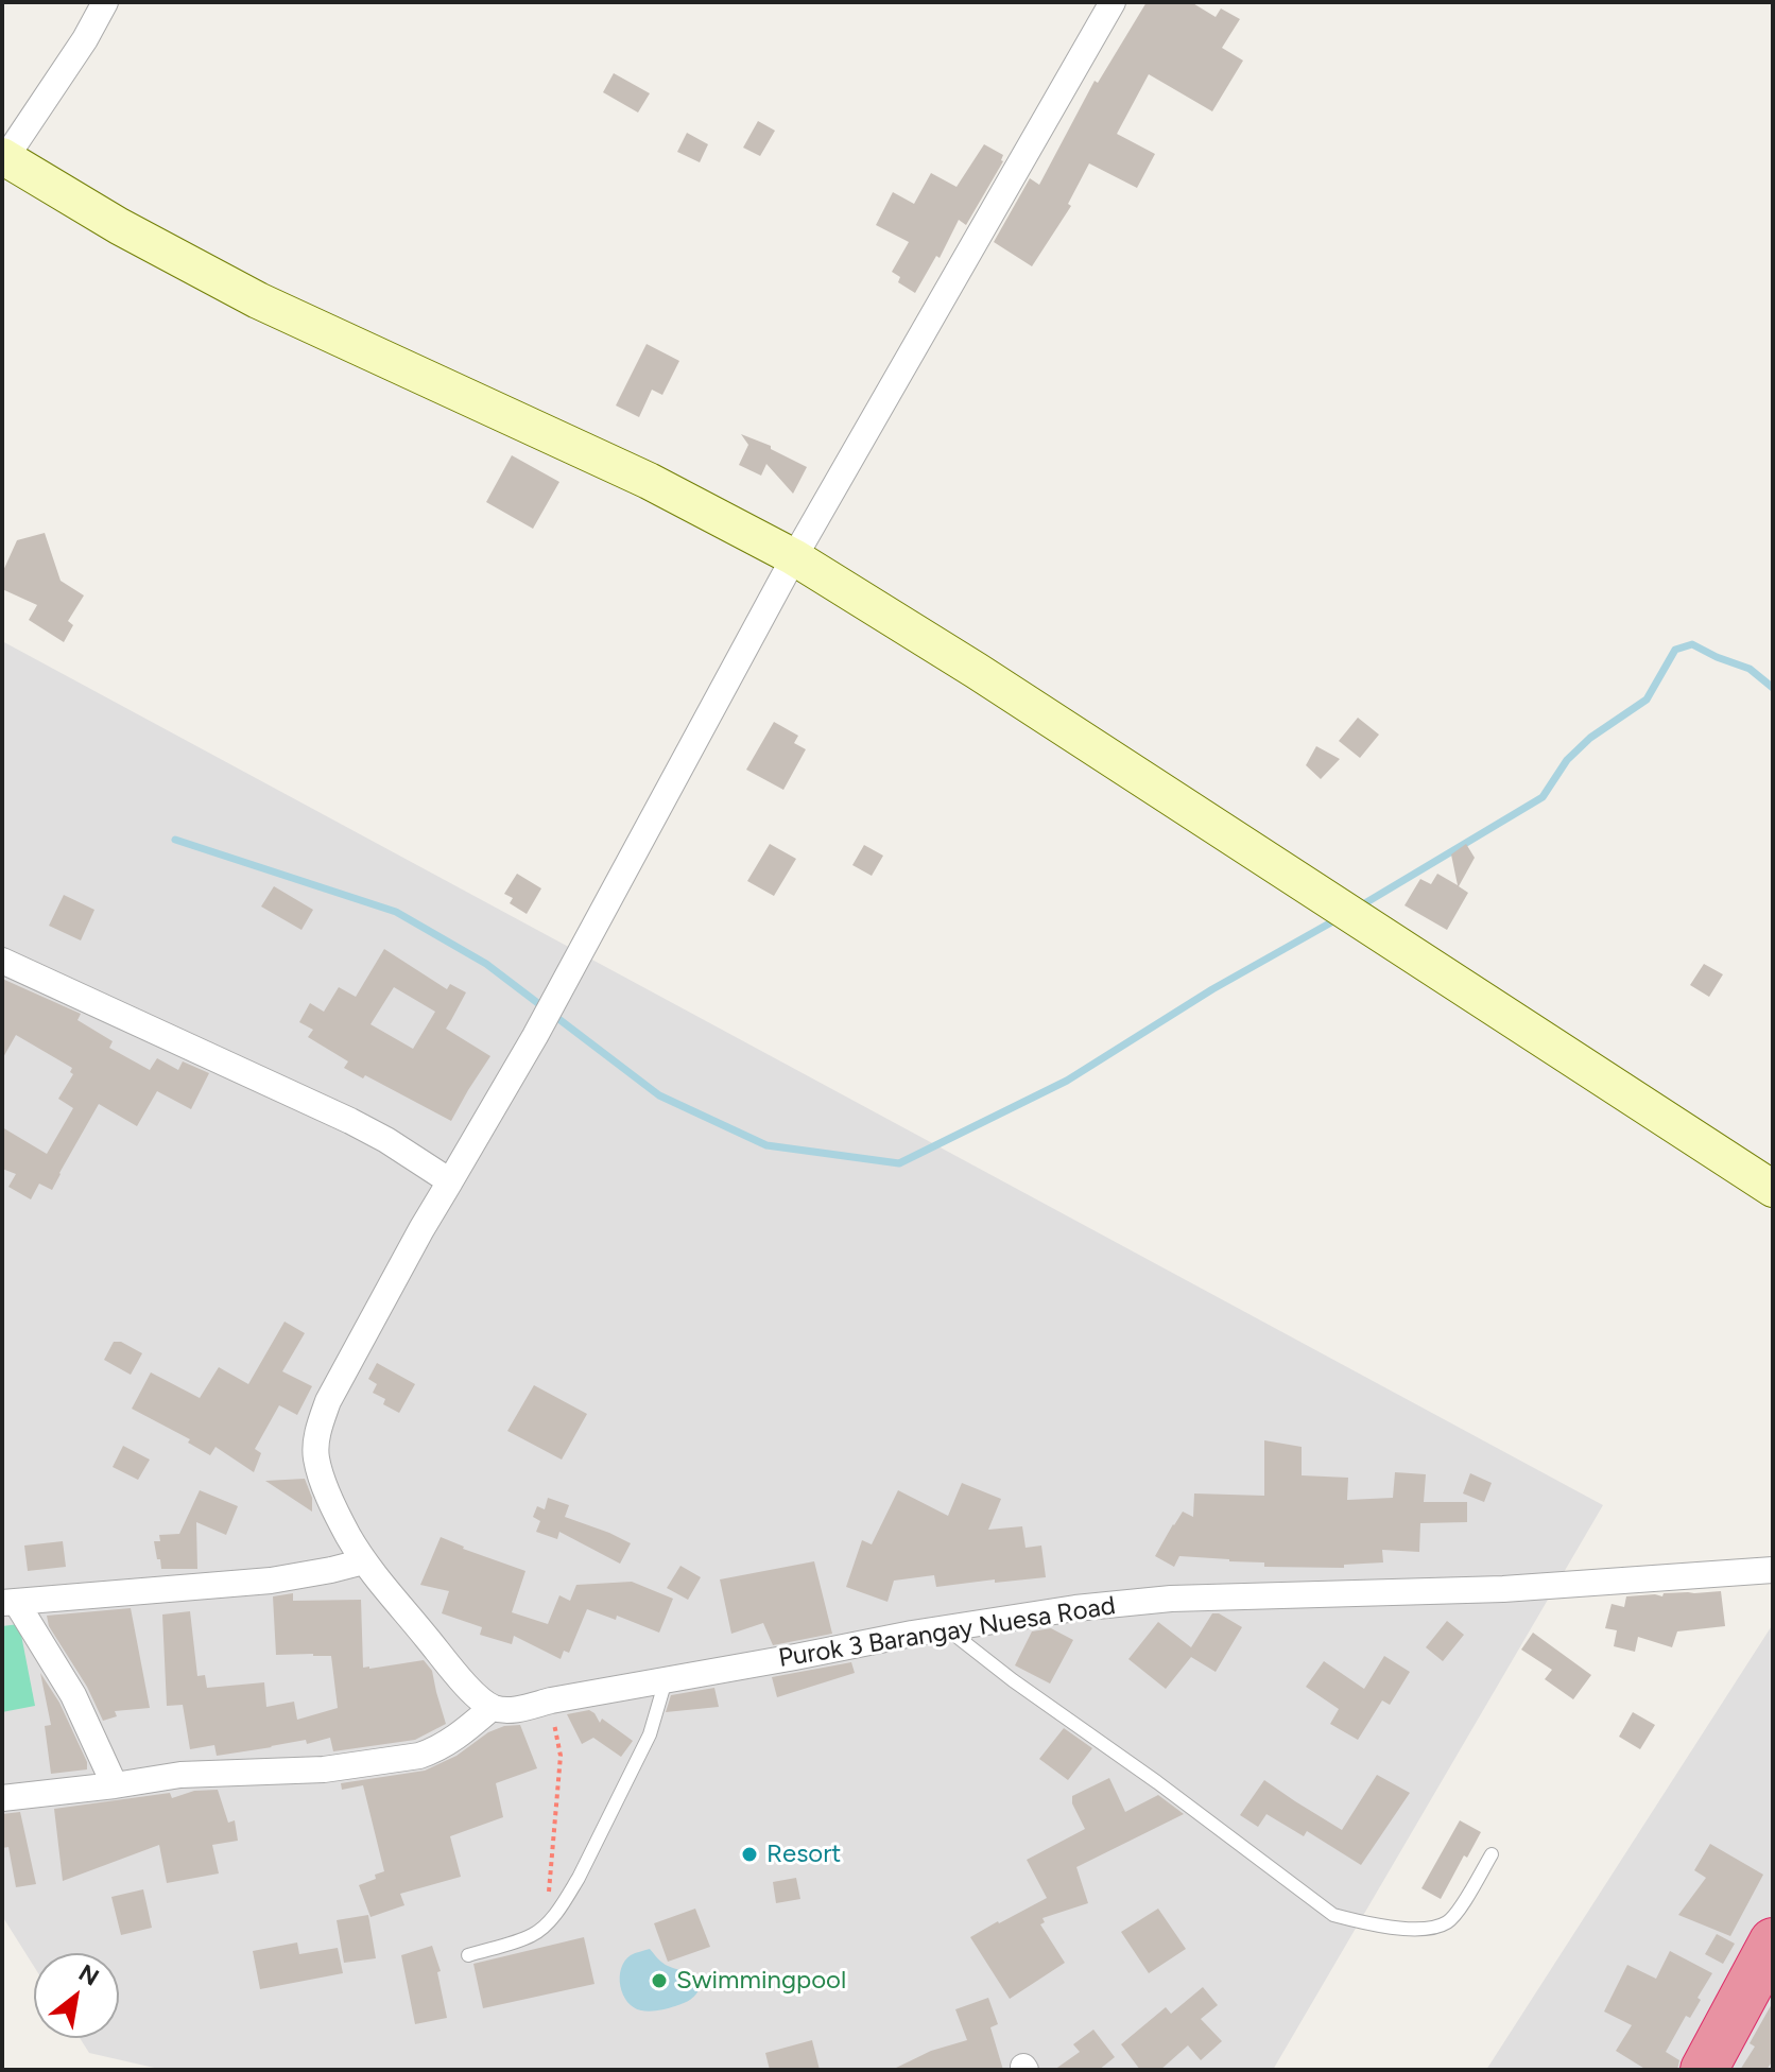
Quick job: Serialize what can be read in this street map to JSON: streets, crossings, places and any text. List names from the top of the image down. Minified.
{"streets":{"street":["Purok 3 Barangay Nuesa Road"]},"places":["Resort","Swimmingpool"],"north":"top right"}
